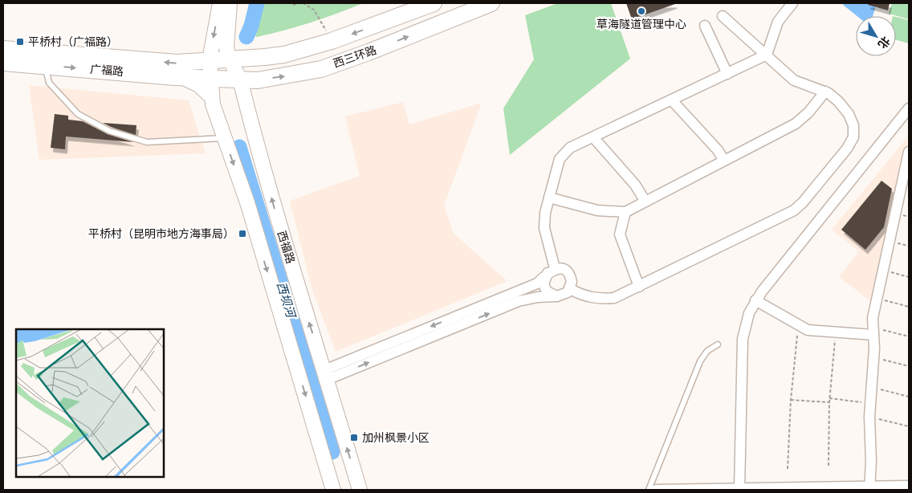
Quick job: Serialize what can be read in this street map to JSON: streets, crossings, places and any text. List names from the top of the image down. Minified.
{"streets":{"main road":["西三环路","广福路","西福路"]},"crossings":[["西三环路","广福路"],["西三环路","西福路"]],"water":["西坝河"],"places":{"other":["草海隧道管理中心"],"transit":["平桥村（广福路）","平桥村（昆明市地方海事局）","加州枫景小区"]},"north":"bottom right"}
